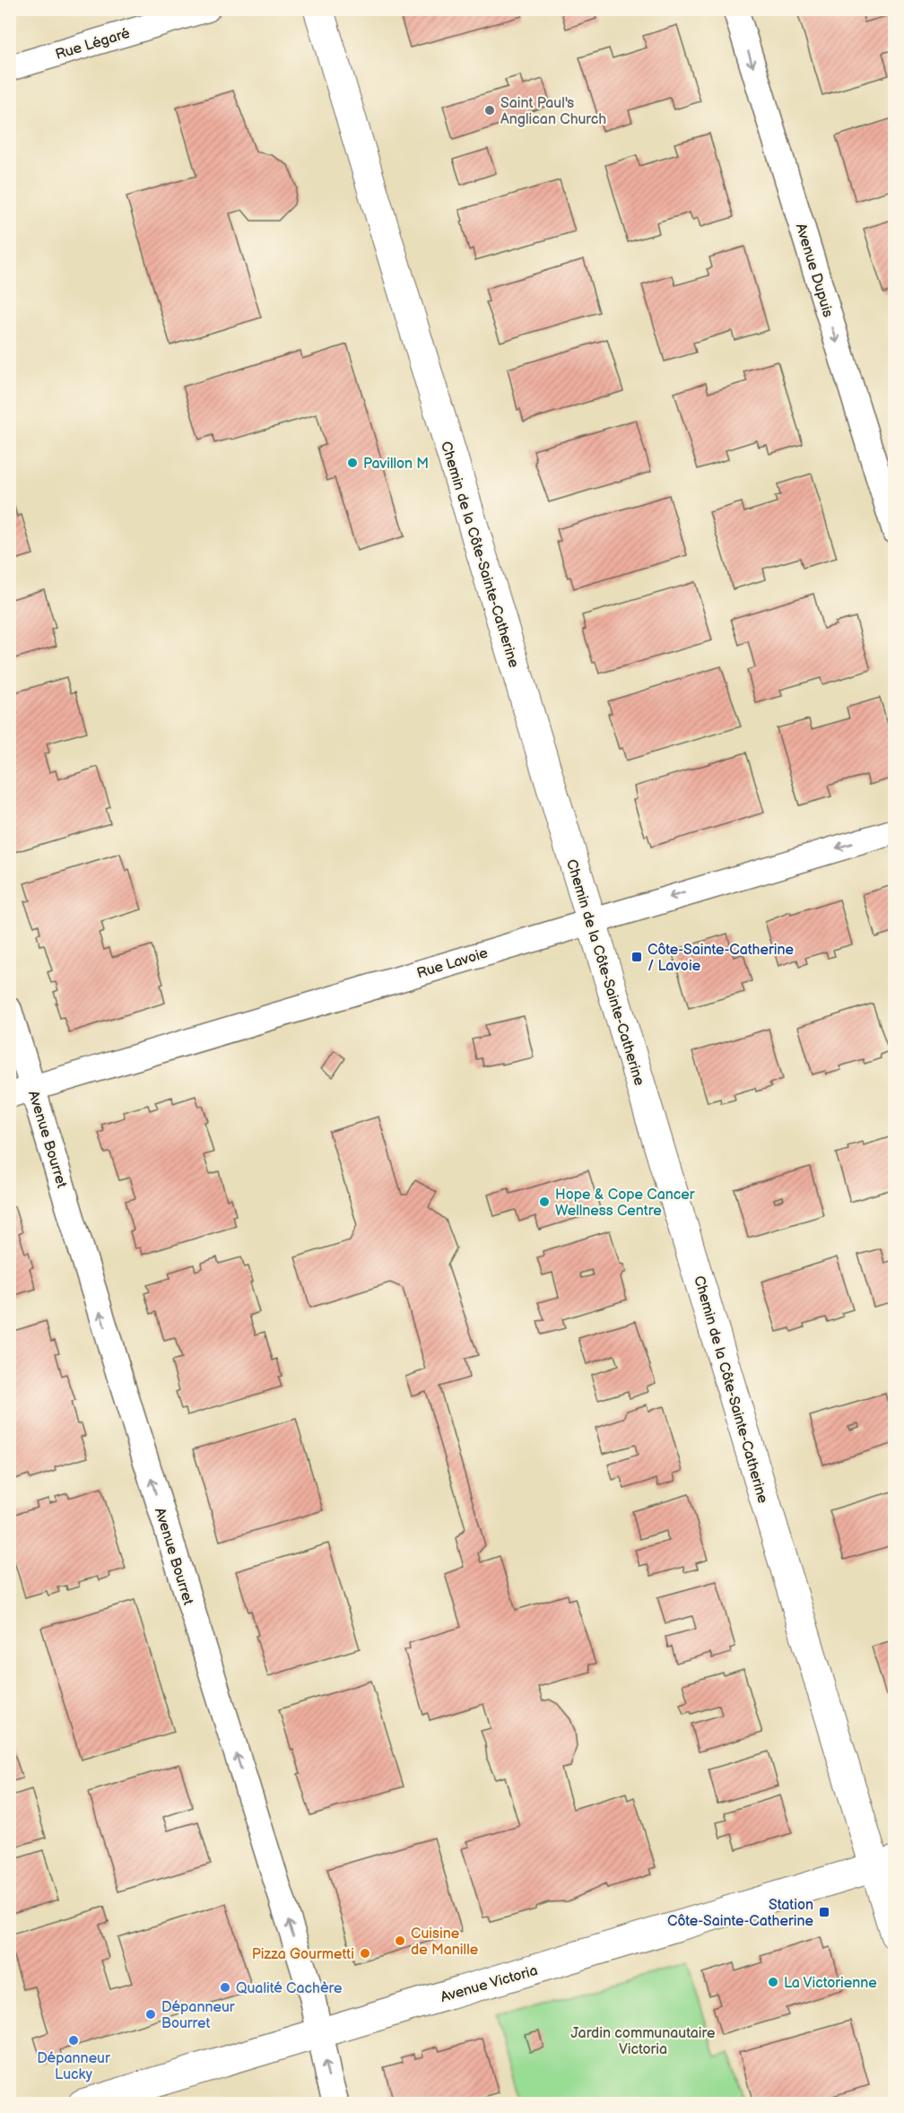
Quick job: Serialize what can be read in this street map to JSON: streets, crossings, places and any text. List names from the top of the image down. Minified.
{"streets":{"main road":["Chemin de la Côte-Sainte-Catherine","Avenue Victoria"],"street":["Rue Légaré","Avenue Dupuis","Rue Lavoie","Avenue Bourret"]},"crossings":[["Chemin de la Côte-Sainte-Catherine","Rue Lavoie"],["Chemin de la Côte-Sainte-Catherine","Avenue Victoria"],["Rue Lavoie","Avenue Bourret"],["Avenue Bourret","Avenue Victoria"]],"one_way":["Avenue Dupuis","Avenue Bourret"],"parks":["Jardin communautaire Victoria"],"places":{"other":["Saint Paul's Anglican Church","Pavillon M","Hope & Cope Cancer Wellness Centre","Cuisine de Manille","Pizza Gourmetti","La Victorienne","Qualité Cachère","Dépanneur Bourret","Dépanneur Lucky"],"transit":["Côte-Sainte-Catherine / Lavoie","Station Côte-Sainte-Catherine"]}}
